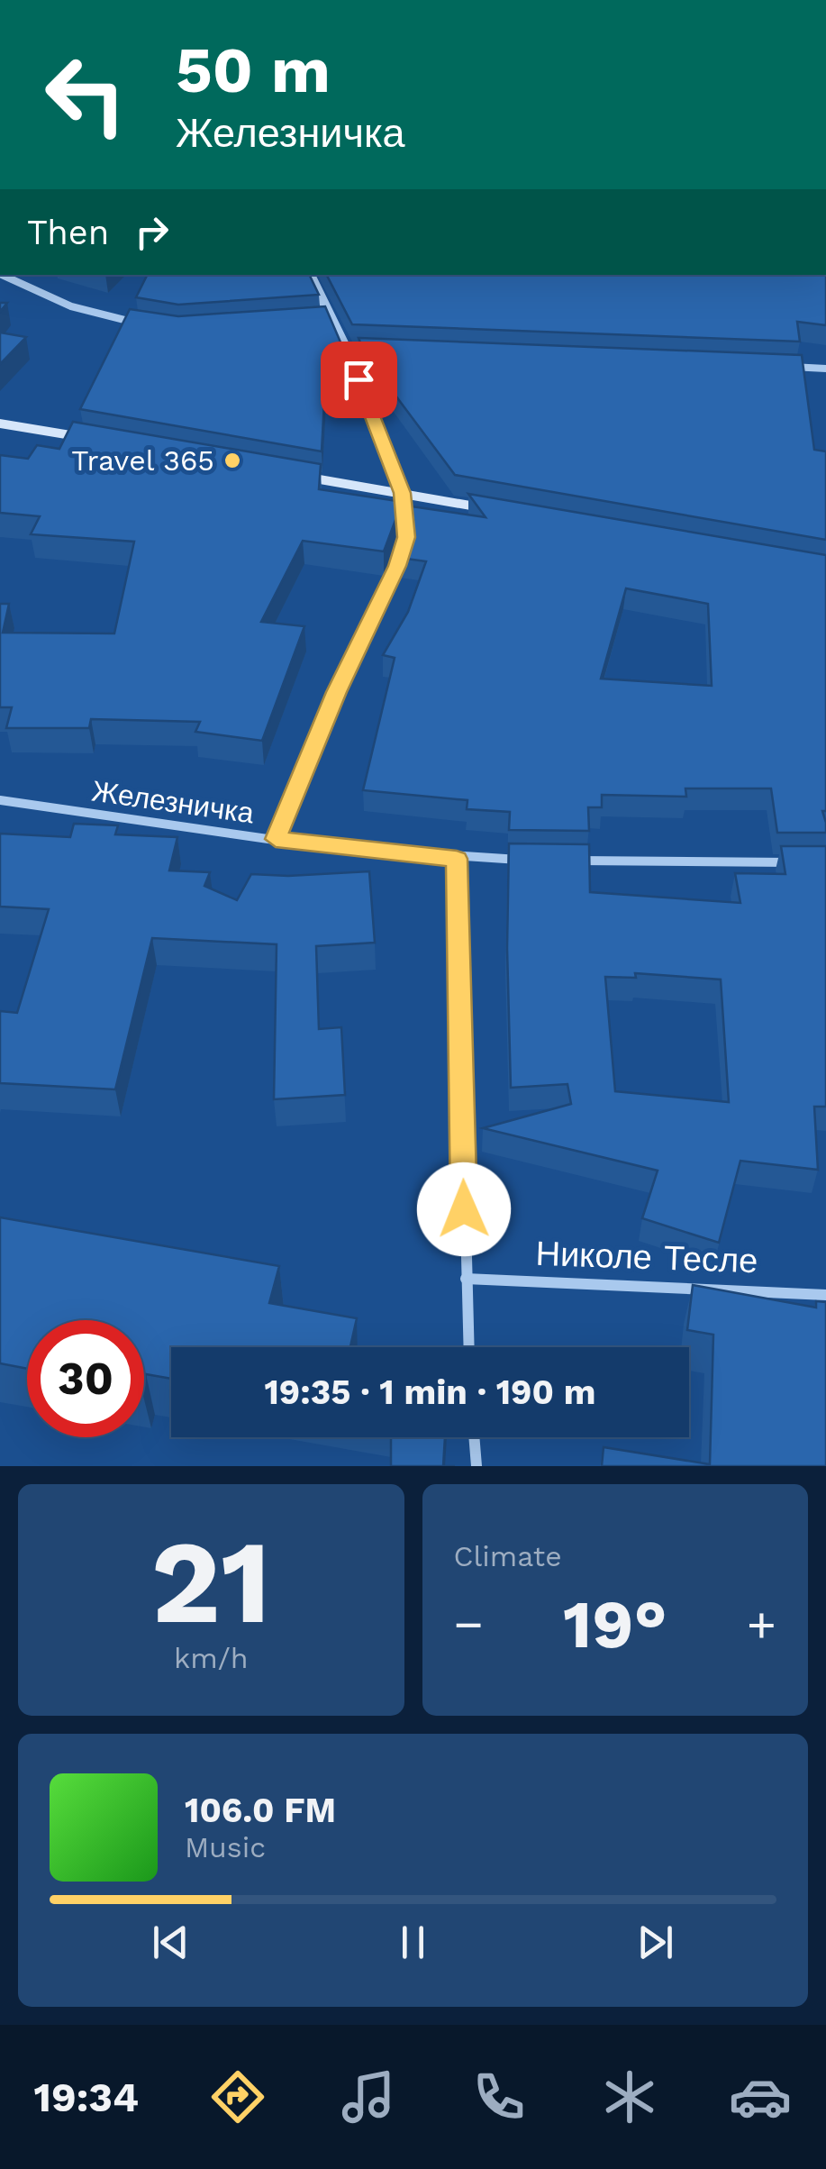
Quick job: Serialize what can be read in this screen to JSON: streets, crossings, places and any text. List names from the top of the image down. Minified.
{"streets":{"street":["Железничка","Николе Тесле"]},"places":["Travel 365"],"page":{"turn":["50 m","Железничка"],"then":"Then","limit":"30","trip":"19:35 · 1 min · 190 m","tile":[["21","km/h"],"Climate"],"heat":["−","19°","+"],"song":["106.0 FM","Music"],"tabs":"19:34"}}
